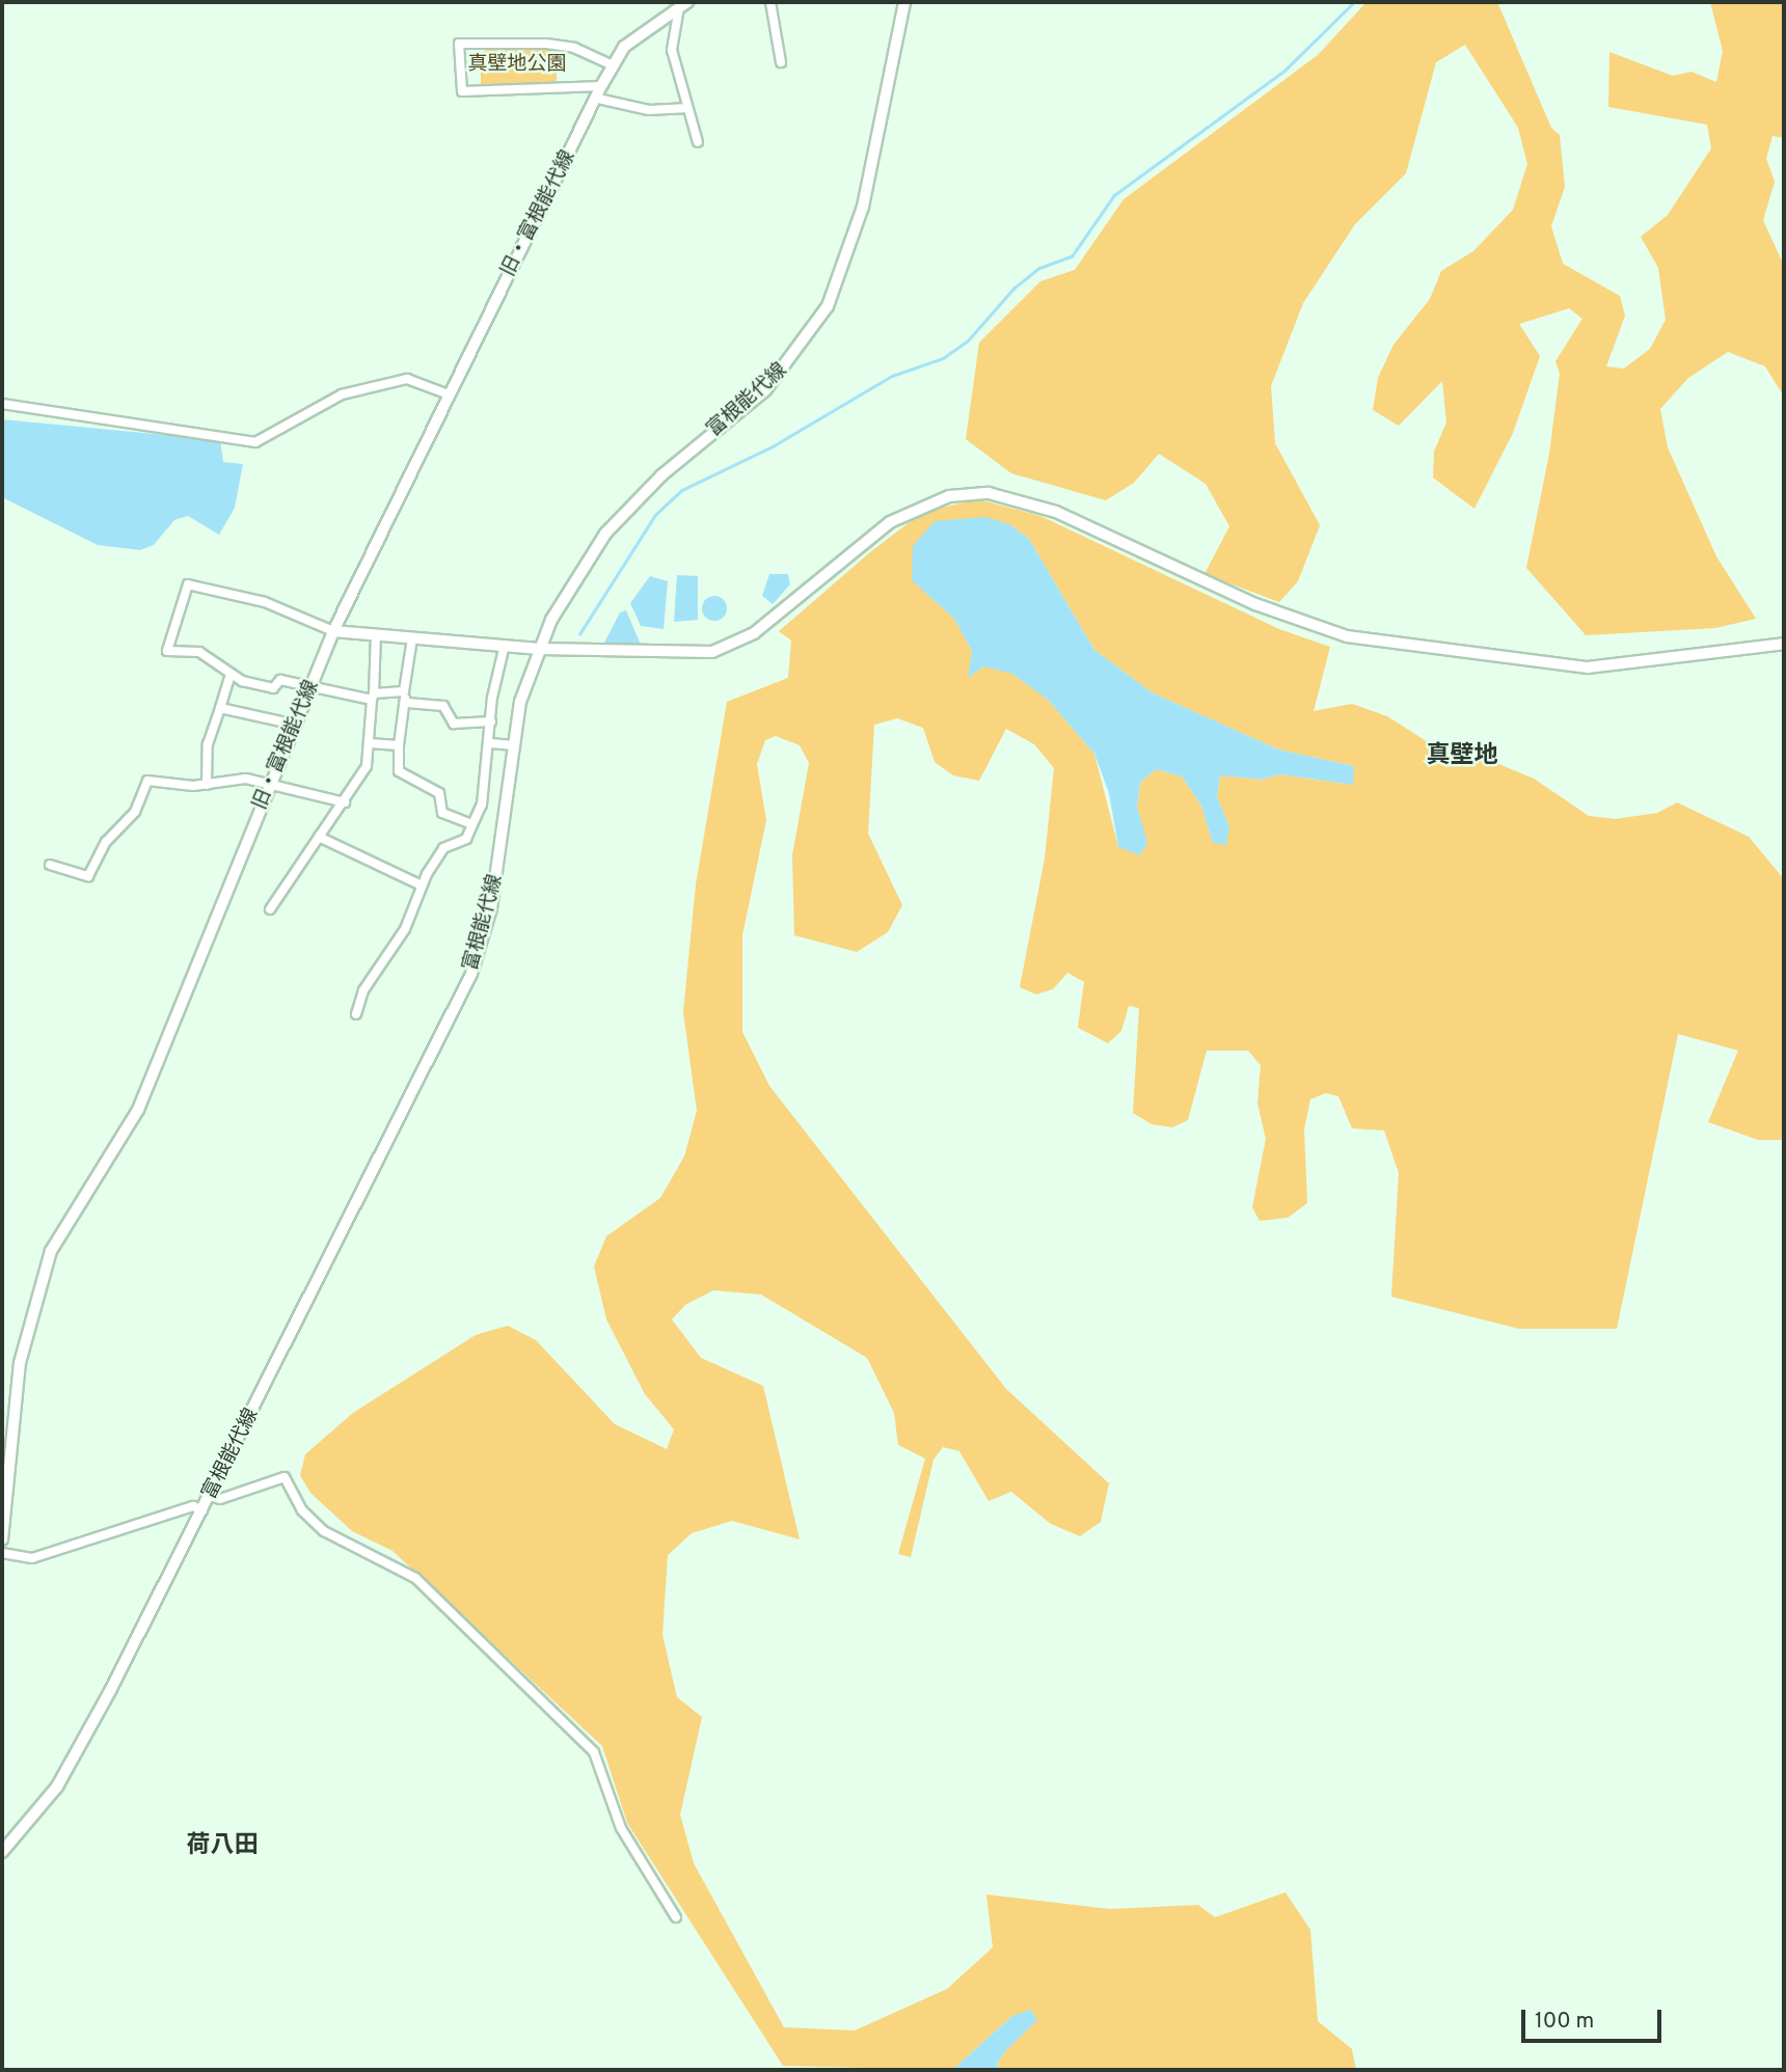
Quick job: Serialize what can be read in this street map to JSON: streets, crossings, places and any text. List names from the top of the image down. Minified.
{"streets":{"main road":["富根能代線"],"street":["旧・富根能代線"]},"districts":["真壁地","荷八田"],"parks":["真壁地公園"],"scale_bar":"100 m"}
